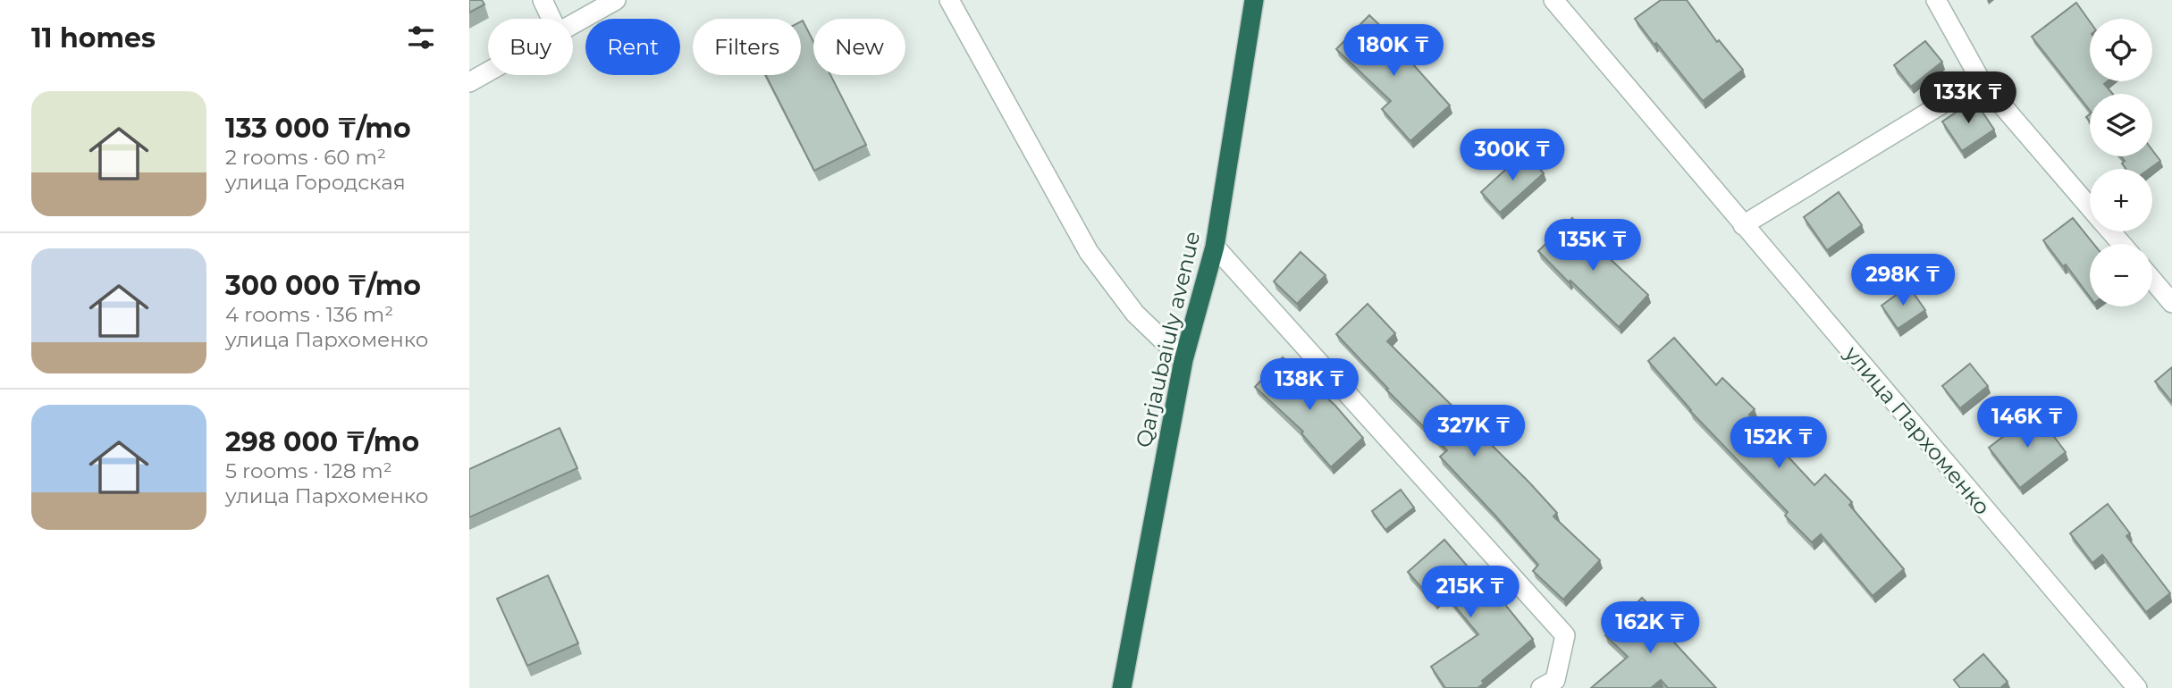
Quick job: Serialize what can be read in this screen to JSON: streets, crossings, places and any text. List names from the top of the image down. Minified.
{"streets":{"highway":["Qarjaubaiuly avenue"],"street":["улица Пархоменко"]},"page":{"heading":"11 homes","map_buttons":["+","−"],"chip":["Buy","Rent","Filters","New"],"price":["180K ₸","133K ₸","300K ₸","135K ₸","298K ₸","138K ₸","146K ₸","327K ₸","152K ₸","215K ₸","162K ₸"],"list":[{"name":"133 000 ₸/mo","note":"2 rooms · 60 m² · улица Городская"},{"name":"300 000 ₸/mo","note":"4 rooms · 136 m² · улица Пархоменко"},{"name":"298 000 ₸/mo","note":"5 rooms · 128 m² · улица Пархоменко"}]}}
